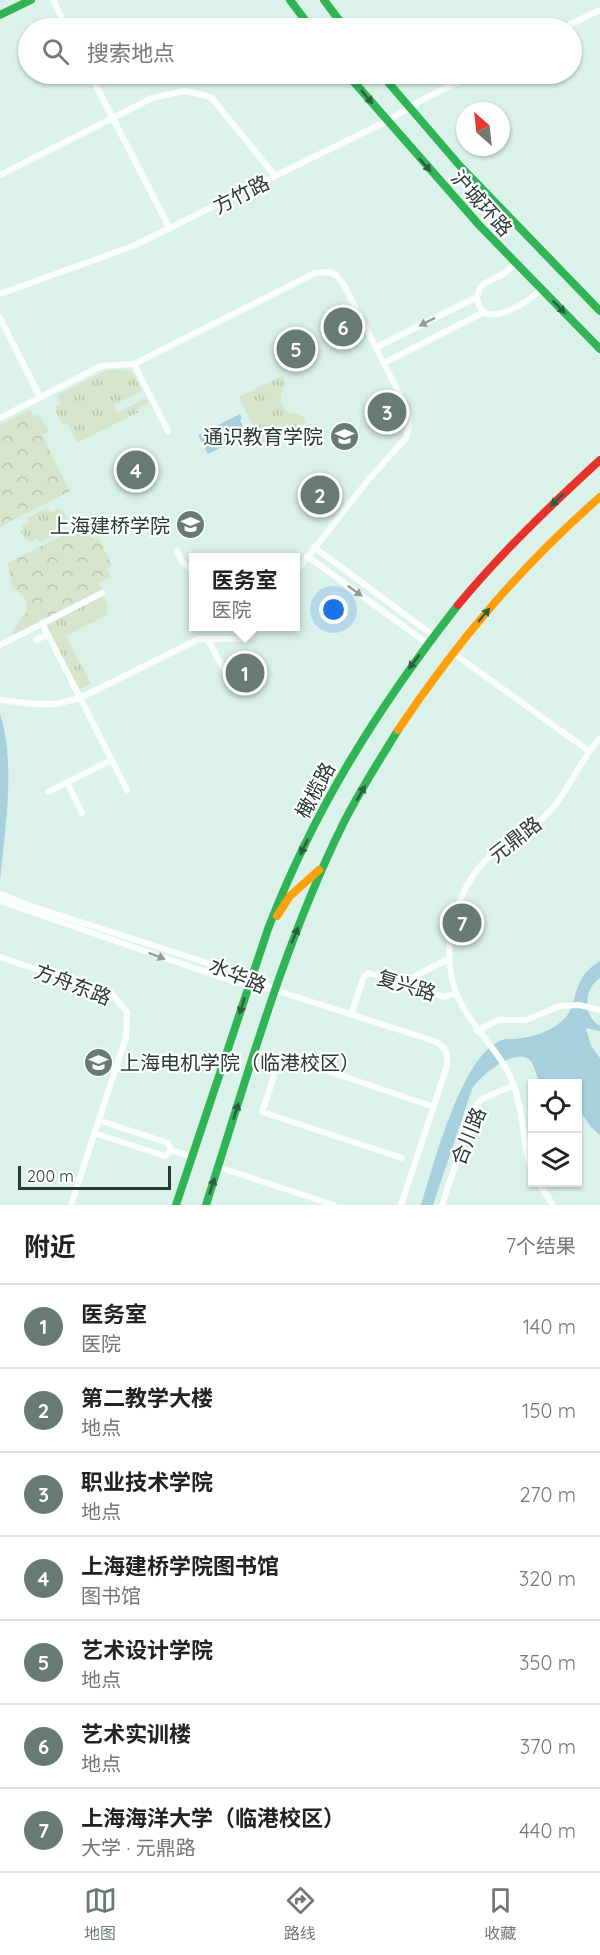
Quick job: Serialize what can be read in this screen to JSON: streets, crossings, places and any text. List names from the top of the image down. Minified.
{"streets":{"main road":["沪城环路","橄榄路"],"street":["方竹路","元鼎路","水华路","方舟东路","复兴路","合川路"]},"crossings":[["方竹路","沪城环路"],["橄榄路","水华路"],["元鼎路","复兴路"],["元鼎路","合川路"],["水华路","复兴路"]],"places":{"school or university":["通识教育学院","上海建桥学院","上海电机学院（临港校区）"]},"scale_bar":"200 m","north":"top left","page":{"search":"搜索地点","pins":["6","5","3","4","2","1","7"],"popup":["医务室","医院"],"scale":"200 m","heading":["附近","7个结果"],"list":[{"mark":"1","name":"医务室","note":"医院","value":"140 m"},{"mark":"2","name":"第二教学大楼","note":"地点","value":"150 m"},{"mark":"3","name":"职业技术学院","note":"地点","value":"270 m"},{"mark":"4","name":"上海建桥学院图书馆","note":"图书馆","value":"320 m"},{"mark":"5","name":"艺术设计学院","note":"地点","value":"350 m"},{"mark":"6","name":"艺术实训楼","note":"地点","value":"370 m"},{"mark":"7","name":"上海海洋大学（临港校区）","note":"大学 · 元鼎路","value":"440 m"}],"nav":["地图","路线","收藏"]}}
